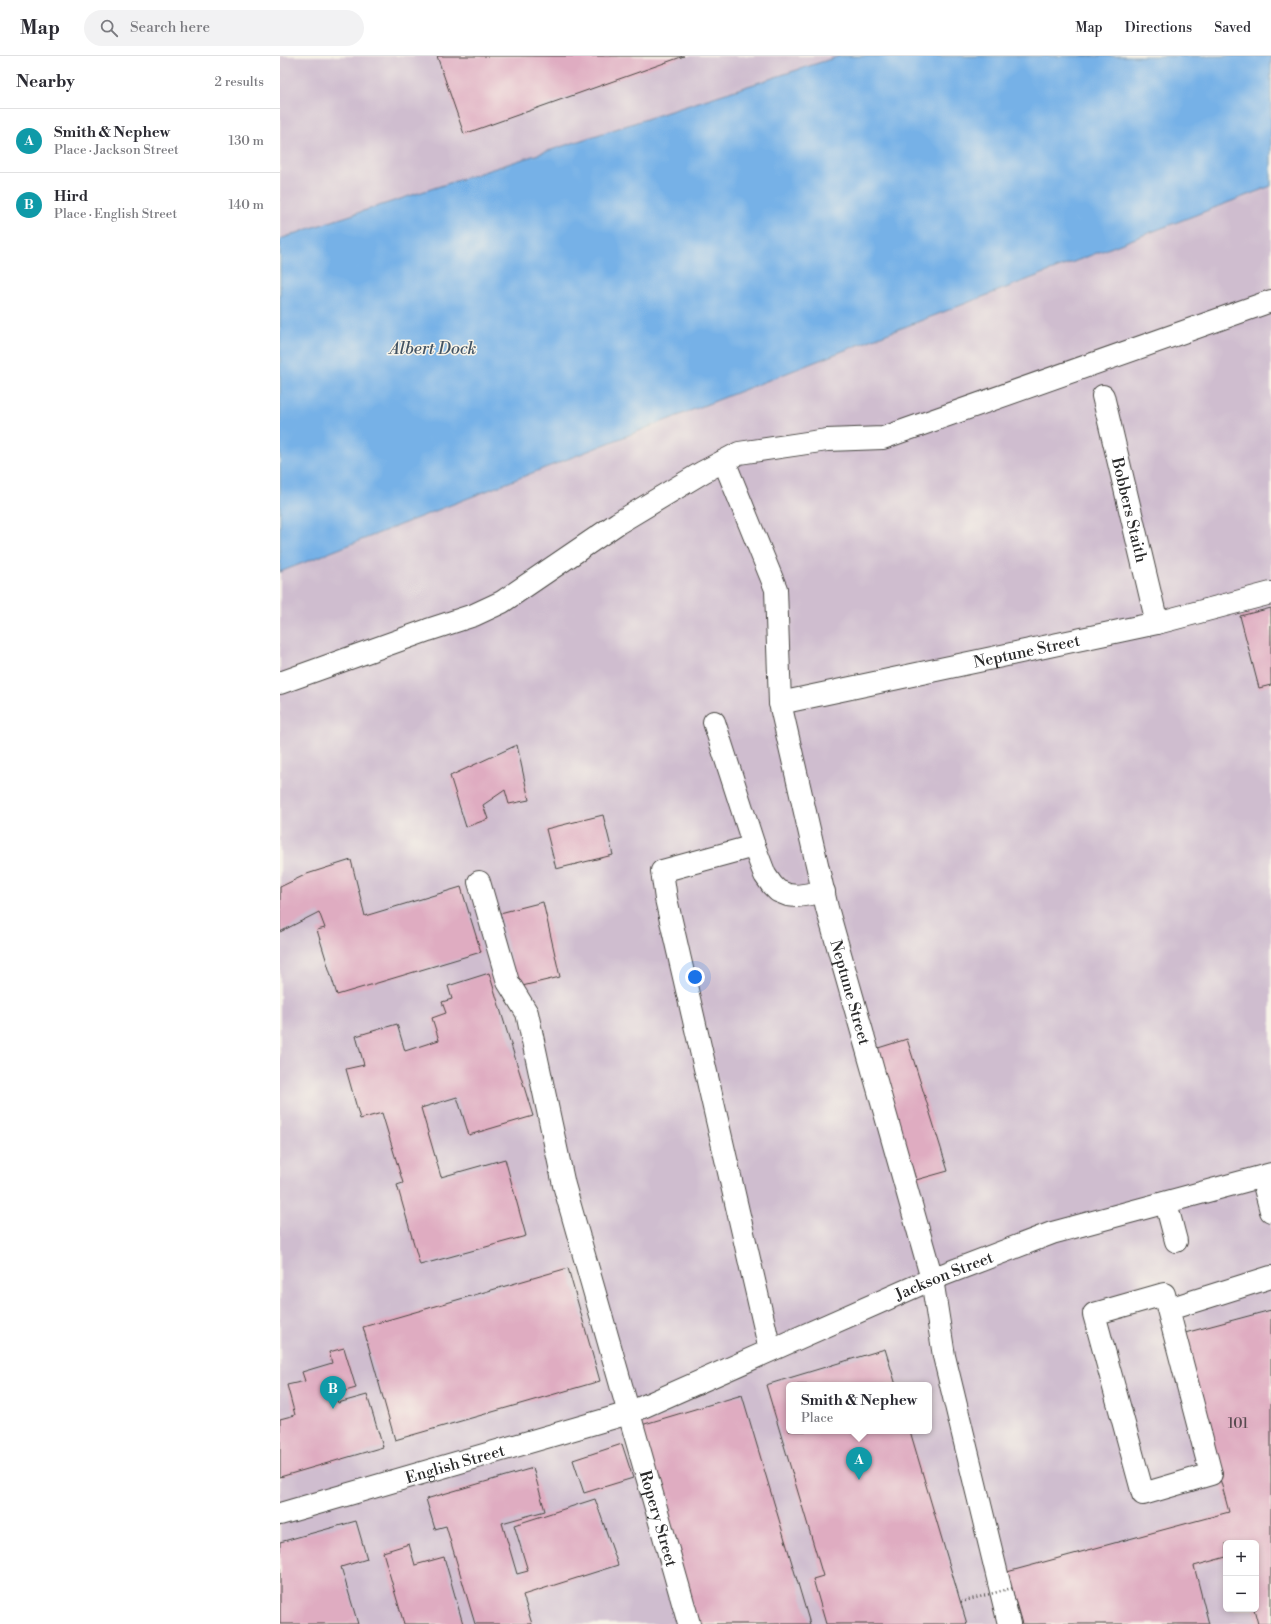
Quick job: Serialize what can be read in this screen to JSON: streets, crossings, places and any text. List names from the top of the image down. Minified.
{"streets":{"street":["Bobbers Staith","Neptune Street","Jackson Street","English Street","Ropery Street"]},"crossings":[["Bobbers Staith","Neptune Street"],["Neptune Street","Jackson Street"],["Jackson Street","English Street"],["Jackson Street","Ropery Street"],["English Street","Ropery Street"]],"water":["Albert Dock"],"house_numbers":["101"],"page":{"header":"Map","search":"Search here","nav":["Map","Directions","Saved"],"heading":["Nearby","2 results"],"list":[{"mark":"A","name":"Smith & Nephew","note":"Place · Jackson Street","value":"130 m"},{"mark":"B","name":"Hird","note":"Place · English Street","value":"140 m"}],"pins":["B","A"],"popup":["Smith & Nephew","Place"],"map_buttons":["+","−"]}}
